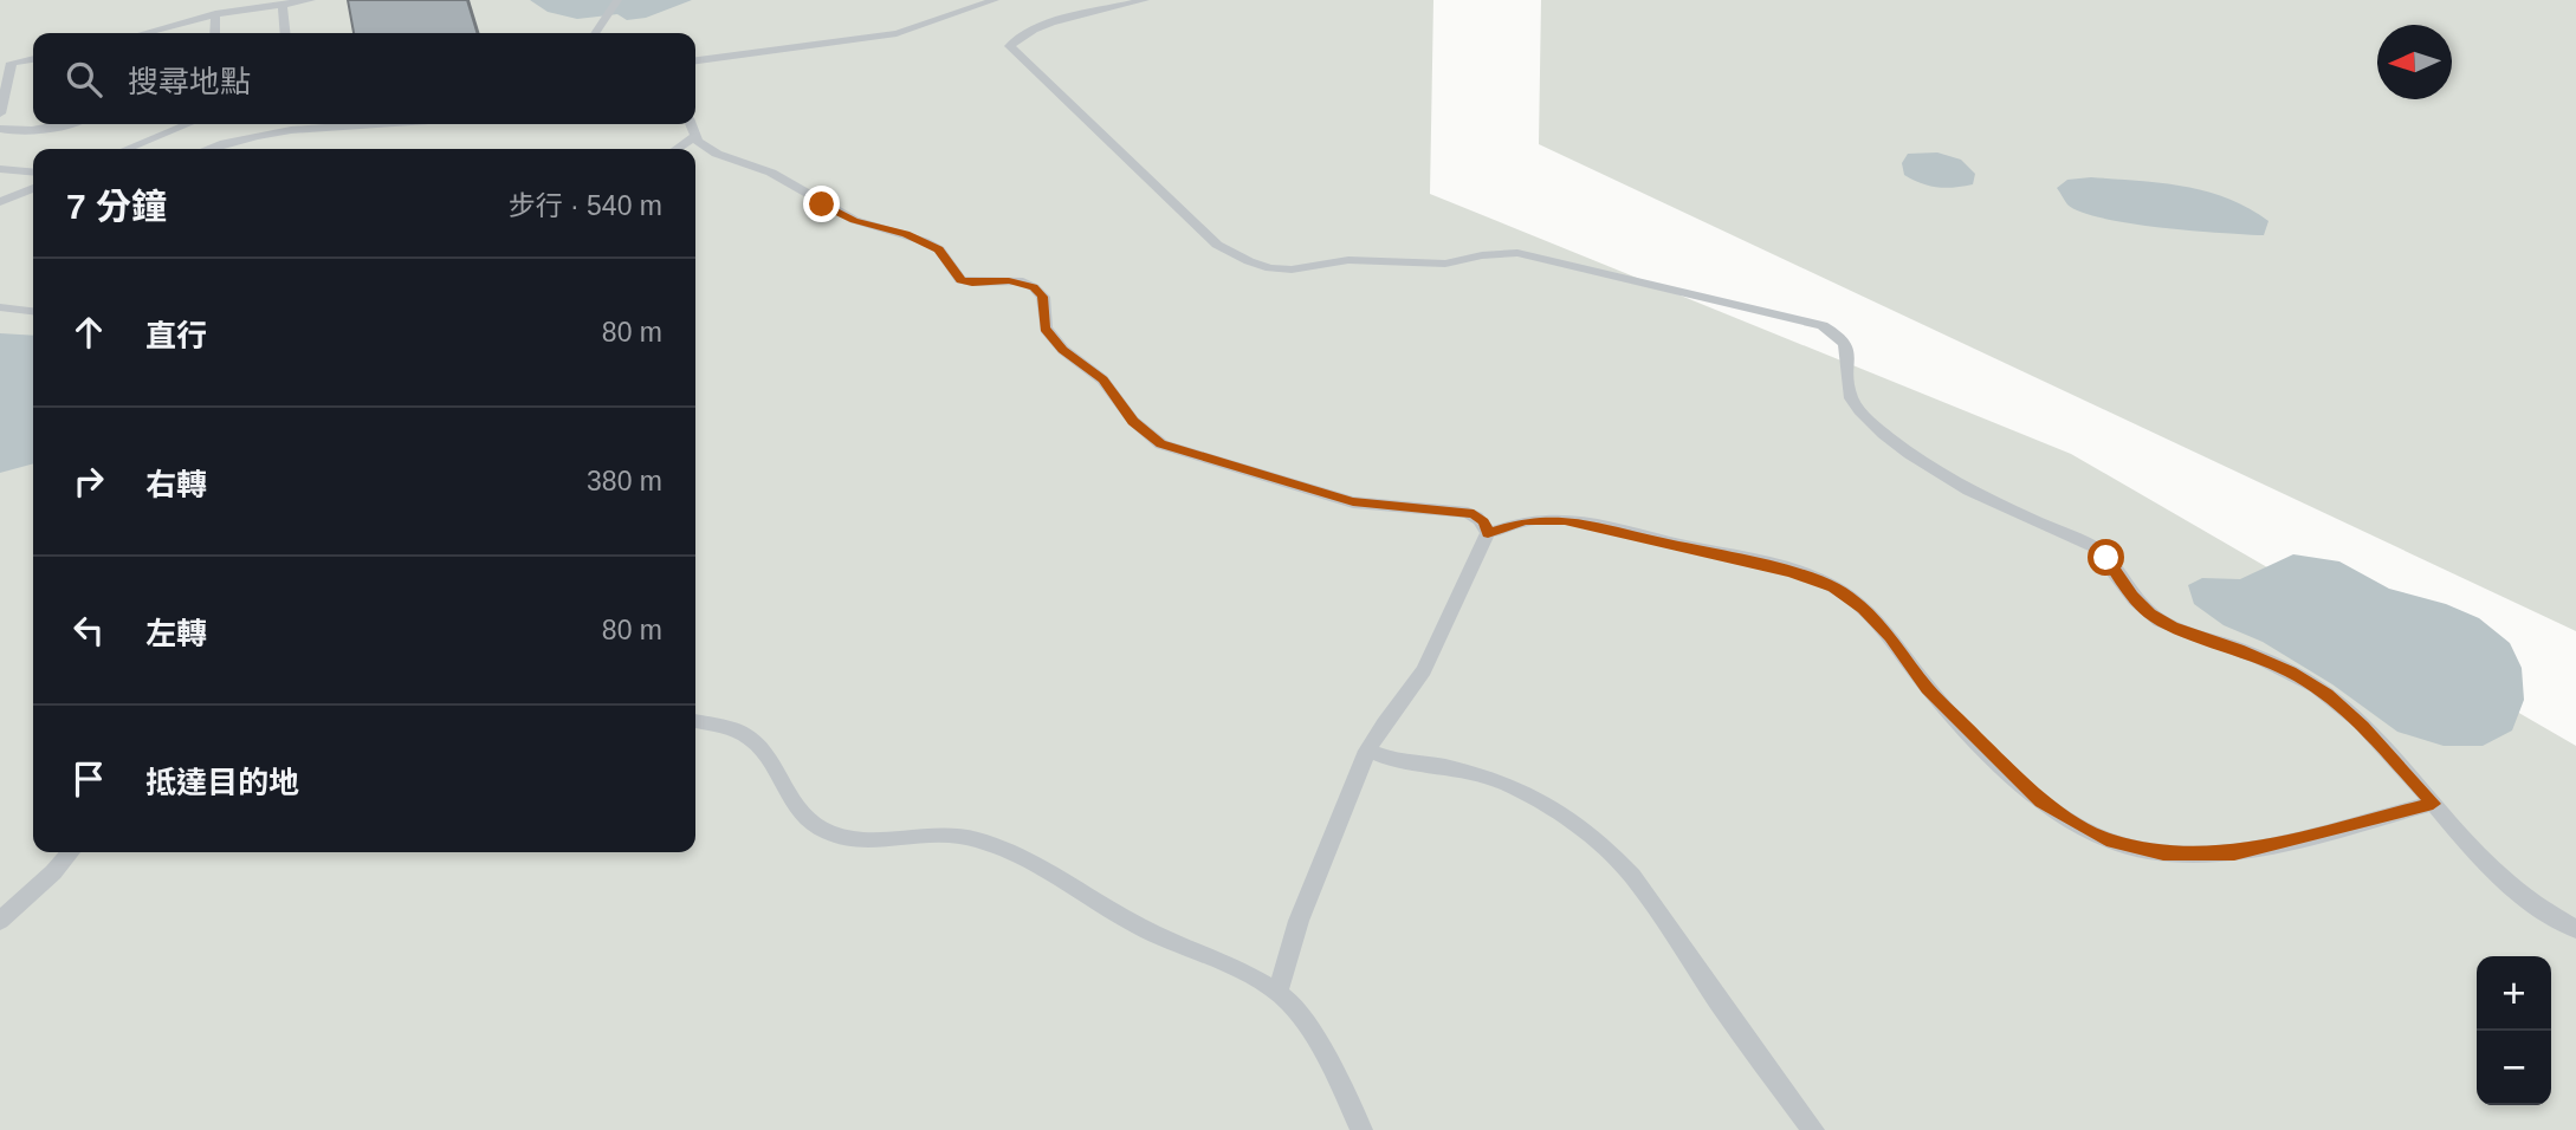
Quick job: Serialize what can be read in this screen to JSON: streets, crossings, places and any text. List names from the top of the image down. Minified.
{"north":"left","page":{"search":"搜尋地點","heading":["7 分鐘","步行 · 540 m"],"list":[["直行","80 m"],["右轉","380 m"],["左轉","80 m"],"抵達目的地"],"map_buttons":["+","−"]}}
